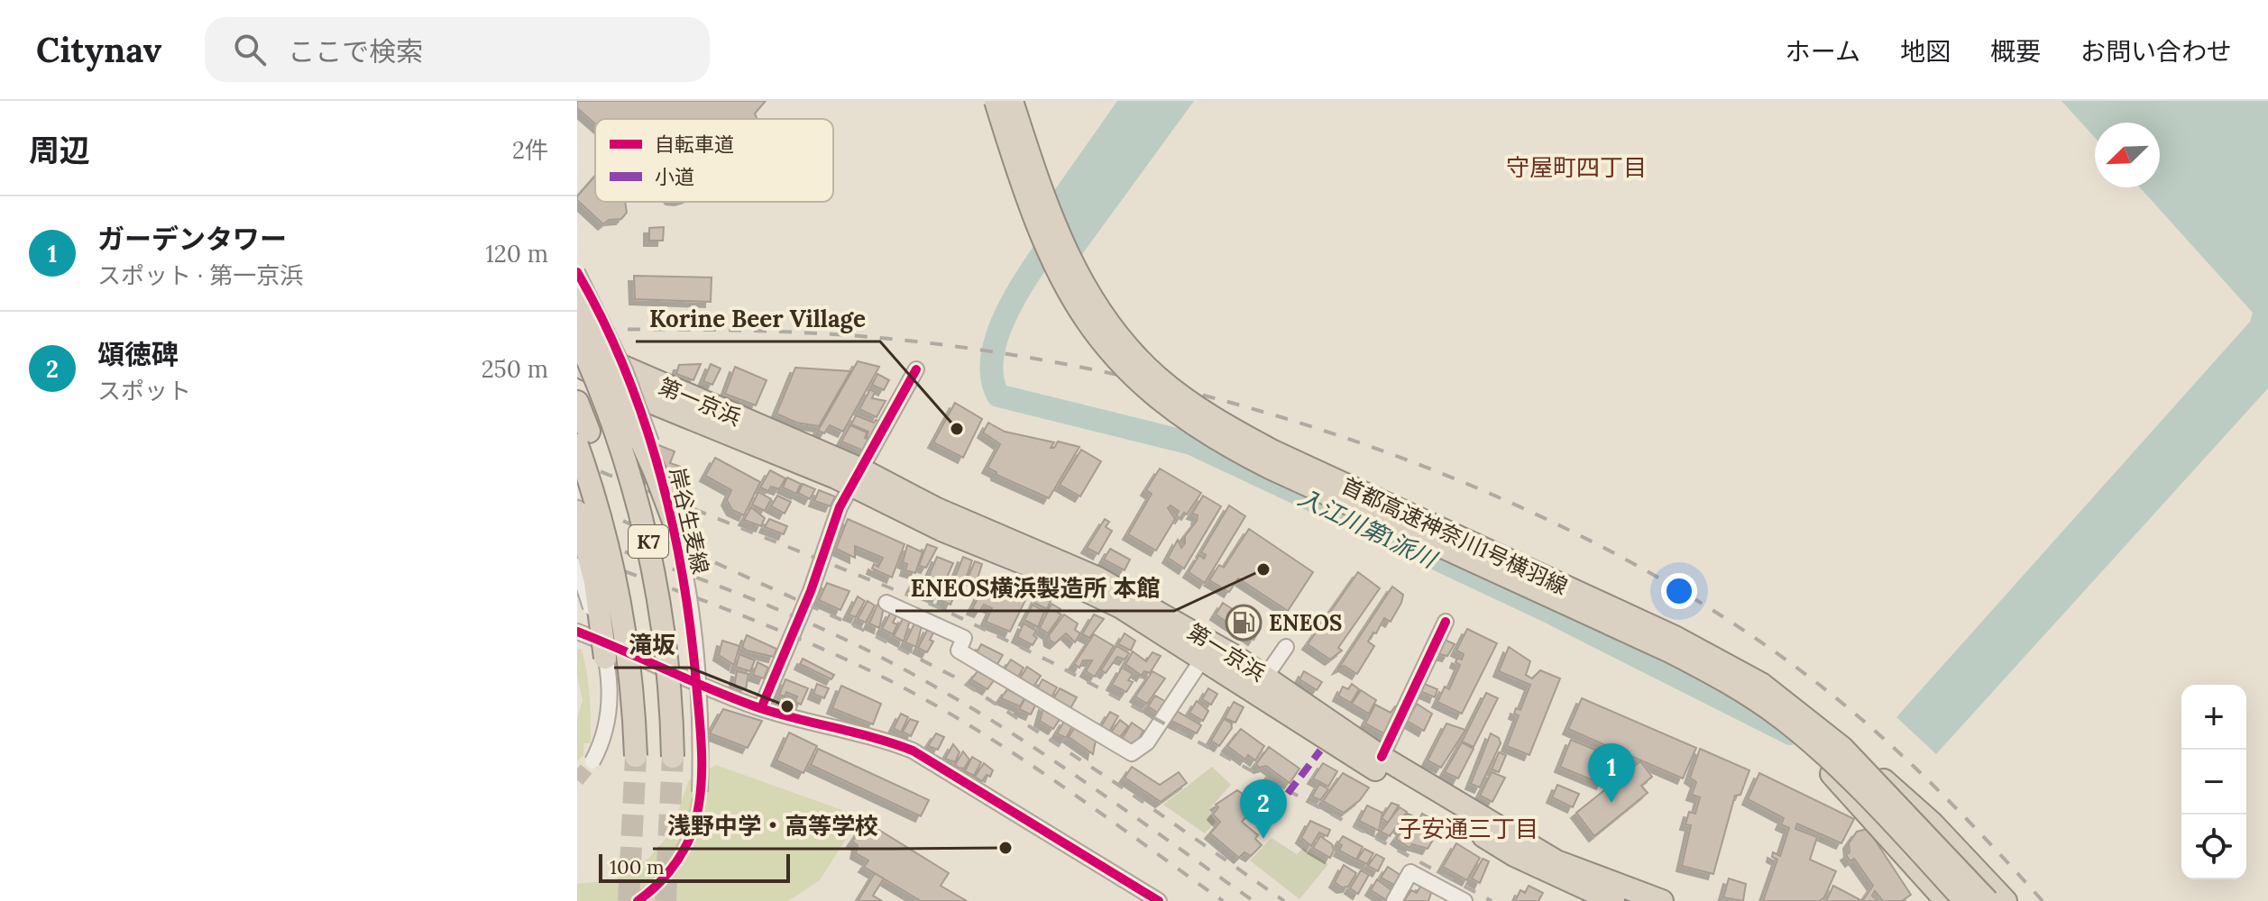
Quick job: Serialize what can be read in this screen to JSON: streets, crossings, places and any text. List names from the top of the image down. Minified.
{"streets":{"highway":["第一京浜","首都高速神奈川1号横羽線","K7"],"street":["岸谷生麦線"]},"districts":["守屋町四丁目","子安通三丁目"],"water":["入江川第1派川"],"places":{"other":["Korine Beer Village","ENEOS横浜製造所 本館","滝坂","浅野中学・高等学校"],"fuel station":["ENEOS"]},"legend":["自転車道","小道"],"scale_bar":"100 m","north":"bottom left","page":{"header":"Citynav","search":"ここで検索","nav":["ホーム","地図","概要","お問い合わせ"],"heading":["周辺","2件"],"list":[{"mark":"1","name":"ガーデンタワー","note":"スポット · 第一京浜","value":"120 m"},{"mark":"2","name":"頌徳碑","note":"スポット","value":"250 m"}],"map_buttons":["+","−"],"pins":["1","2"],"scale":"100 m"}}
